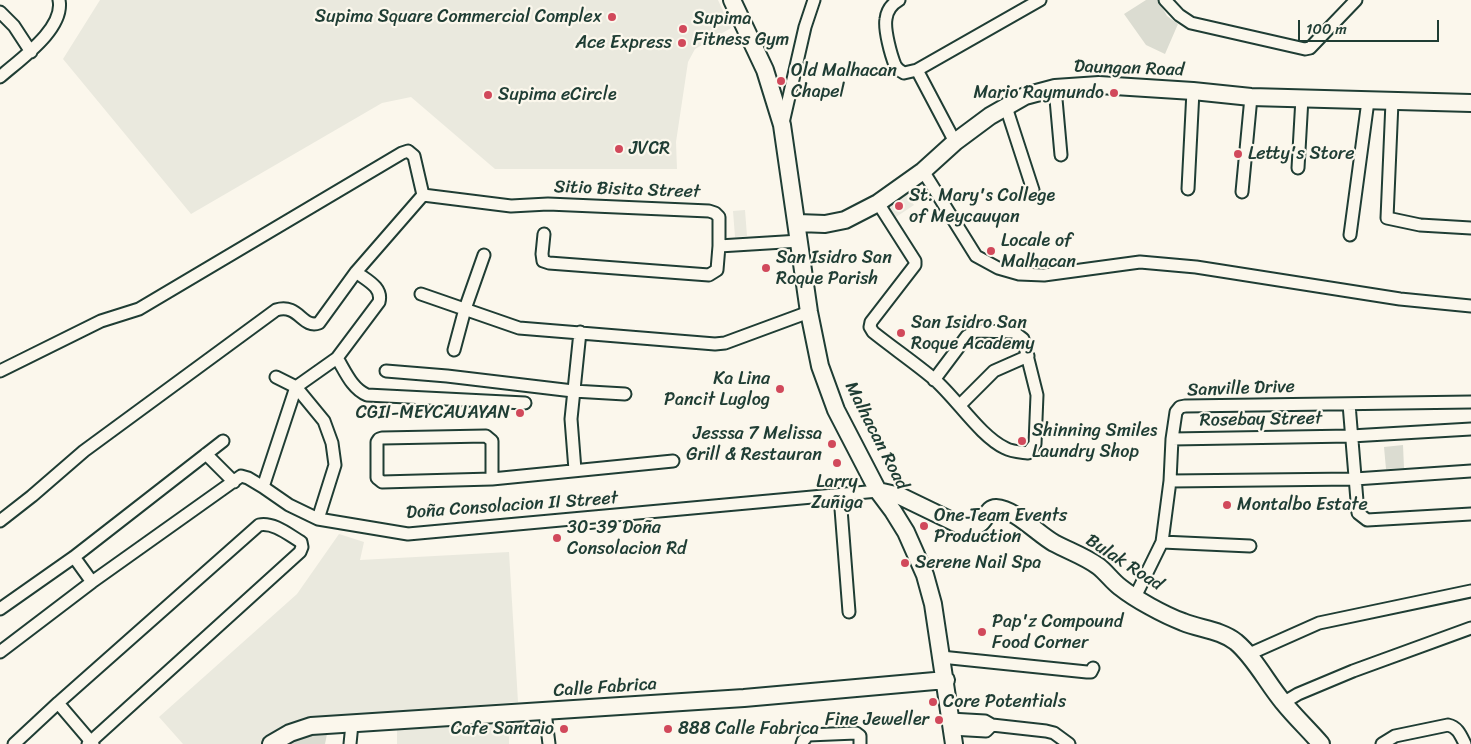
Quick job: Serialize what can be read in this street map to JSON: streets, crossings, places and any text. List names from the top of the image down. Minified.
{"streets":{"street":["Daungan Road","Sitio Bisita Street","Sanville Drive","Rosebay Street","Malhacan Road","Doña Consolacion II Street","Bulak Road","Calle Fabrica"]},"crossings":[["Daungan Road","Malhacan Road"],["Sanville Drive","Rosebay Street"],["Sanville Drive","Bulak Road"],["Malhacan Road","Doña Consolacion II Street"],["Malhacan Road","Bulak Road"],["Malhacan Road","Calle Fabrica"],["Doña Consolacion II Street","Bulak Road"]],"places":["Supima Square Commercial Complex","Supima Fitness Gym","Ace Express","Old Malhacan Chapel","Mario Raymundo","Supima eCircle","JVCR","Letty's Store","St. Mary's College of Meycauyan","Locale of Malhacan","San Isidro San Roque Parish","San Isidro San Roque Academy","Ka Lina Pancit Luglog","CGII-MEYCAUAYAN","Shinning Smiles Laundry Shop","Jesssa 7 Melissa Grill & Restauran","Larry Zuñiga","Montalbo Estate","One Team Events Production","30-39 Doña Consolacion Rd","Serene Nail Spa","Pap'z Compound Food Corner","Core Potentials","Fine Jeweller","Cafe Santaio","888 Calle Fabrica"],"scale_bar":"100 m"}
